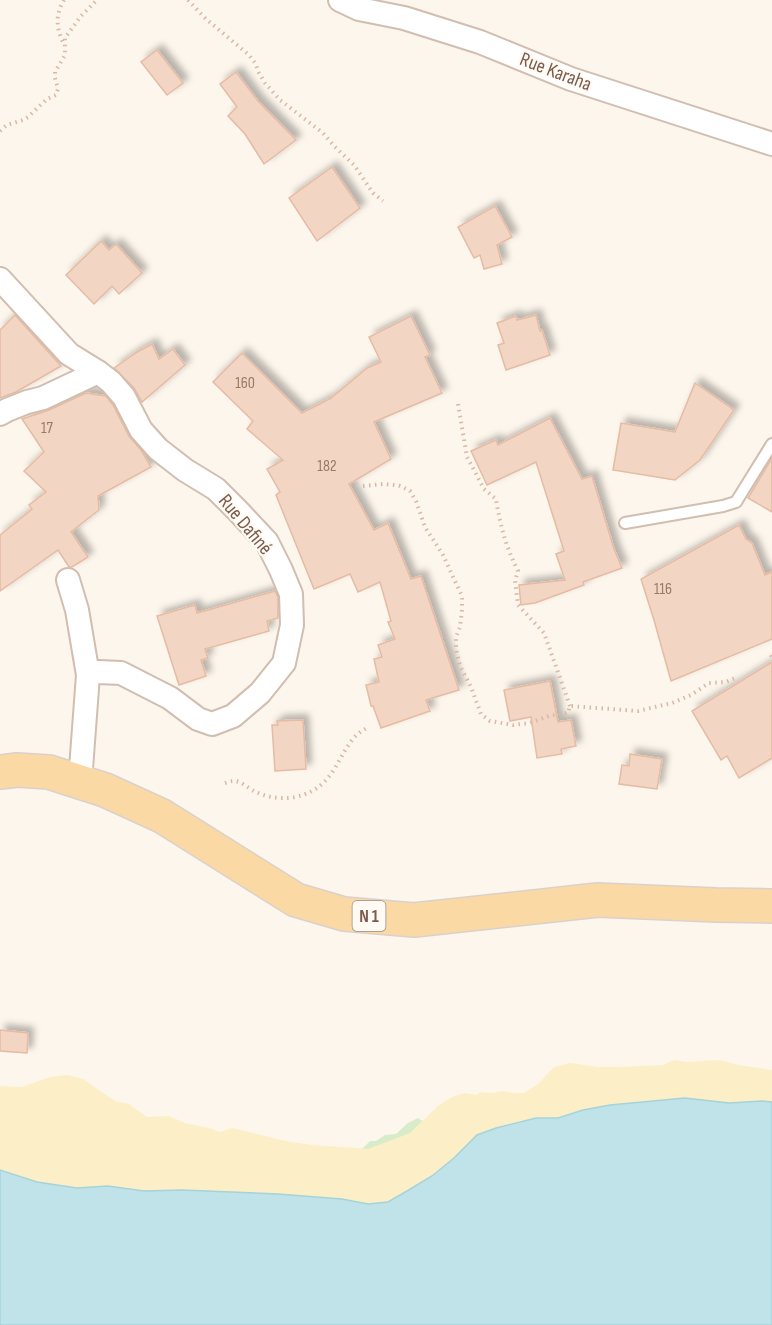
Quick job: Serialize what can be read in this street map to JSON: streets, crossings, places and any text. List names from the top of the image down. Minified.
{"streets":{"main road":["N 1"],"street":["Rue Karaha","Rue Dafiné"]},"house_numbers":["160","17","182","116"]}
